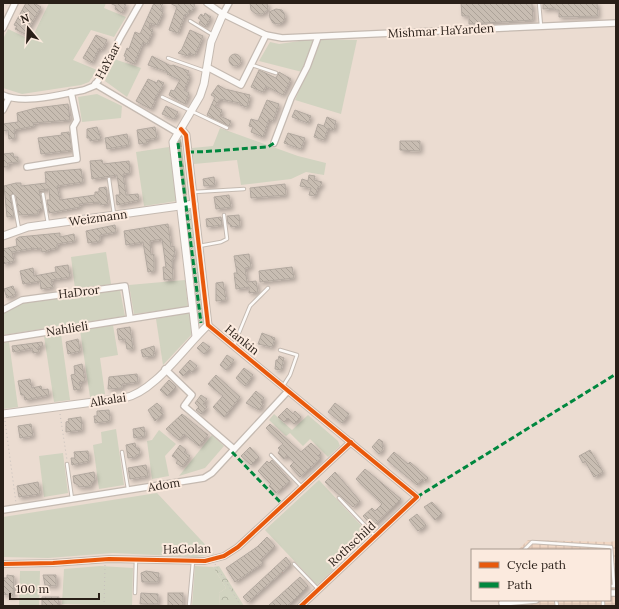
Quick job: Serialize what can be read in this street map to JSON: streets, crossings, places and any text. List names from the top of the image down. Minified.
{"streets":{"street":["Mishmar HaYarden","HaYaar","Weizmann","HaDror","Nahlieli","Hankin","Alkalai","Adom","Rothschild","HaGolan"]},"crossings":[["Weizmann","Hankin"],["HaDror","Nahlieli"],["Hankin","Alkalai"],["Hankin","Adom"],["Hankin","Rothschild"],["Hankin","HaGolan"]],"legend":["Cycle path","Path"],"scale_bar":"100 m","north":"top"}
